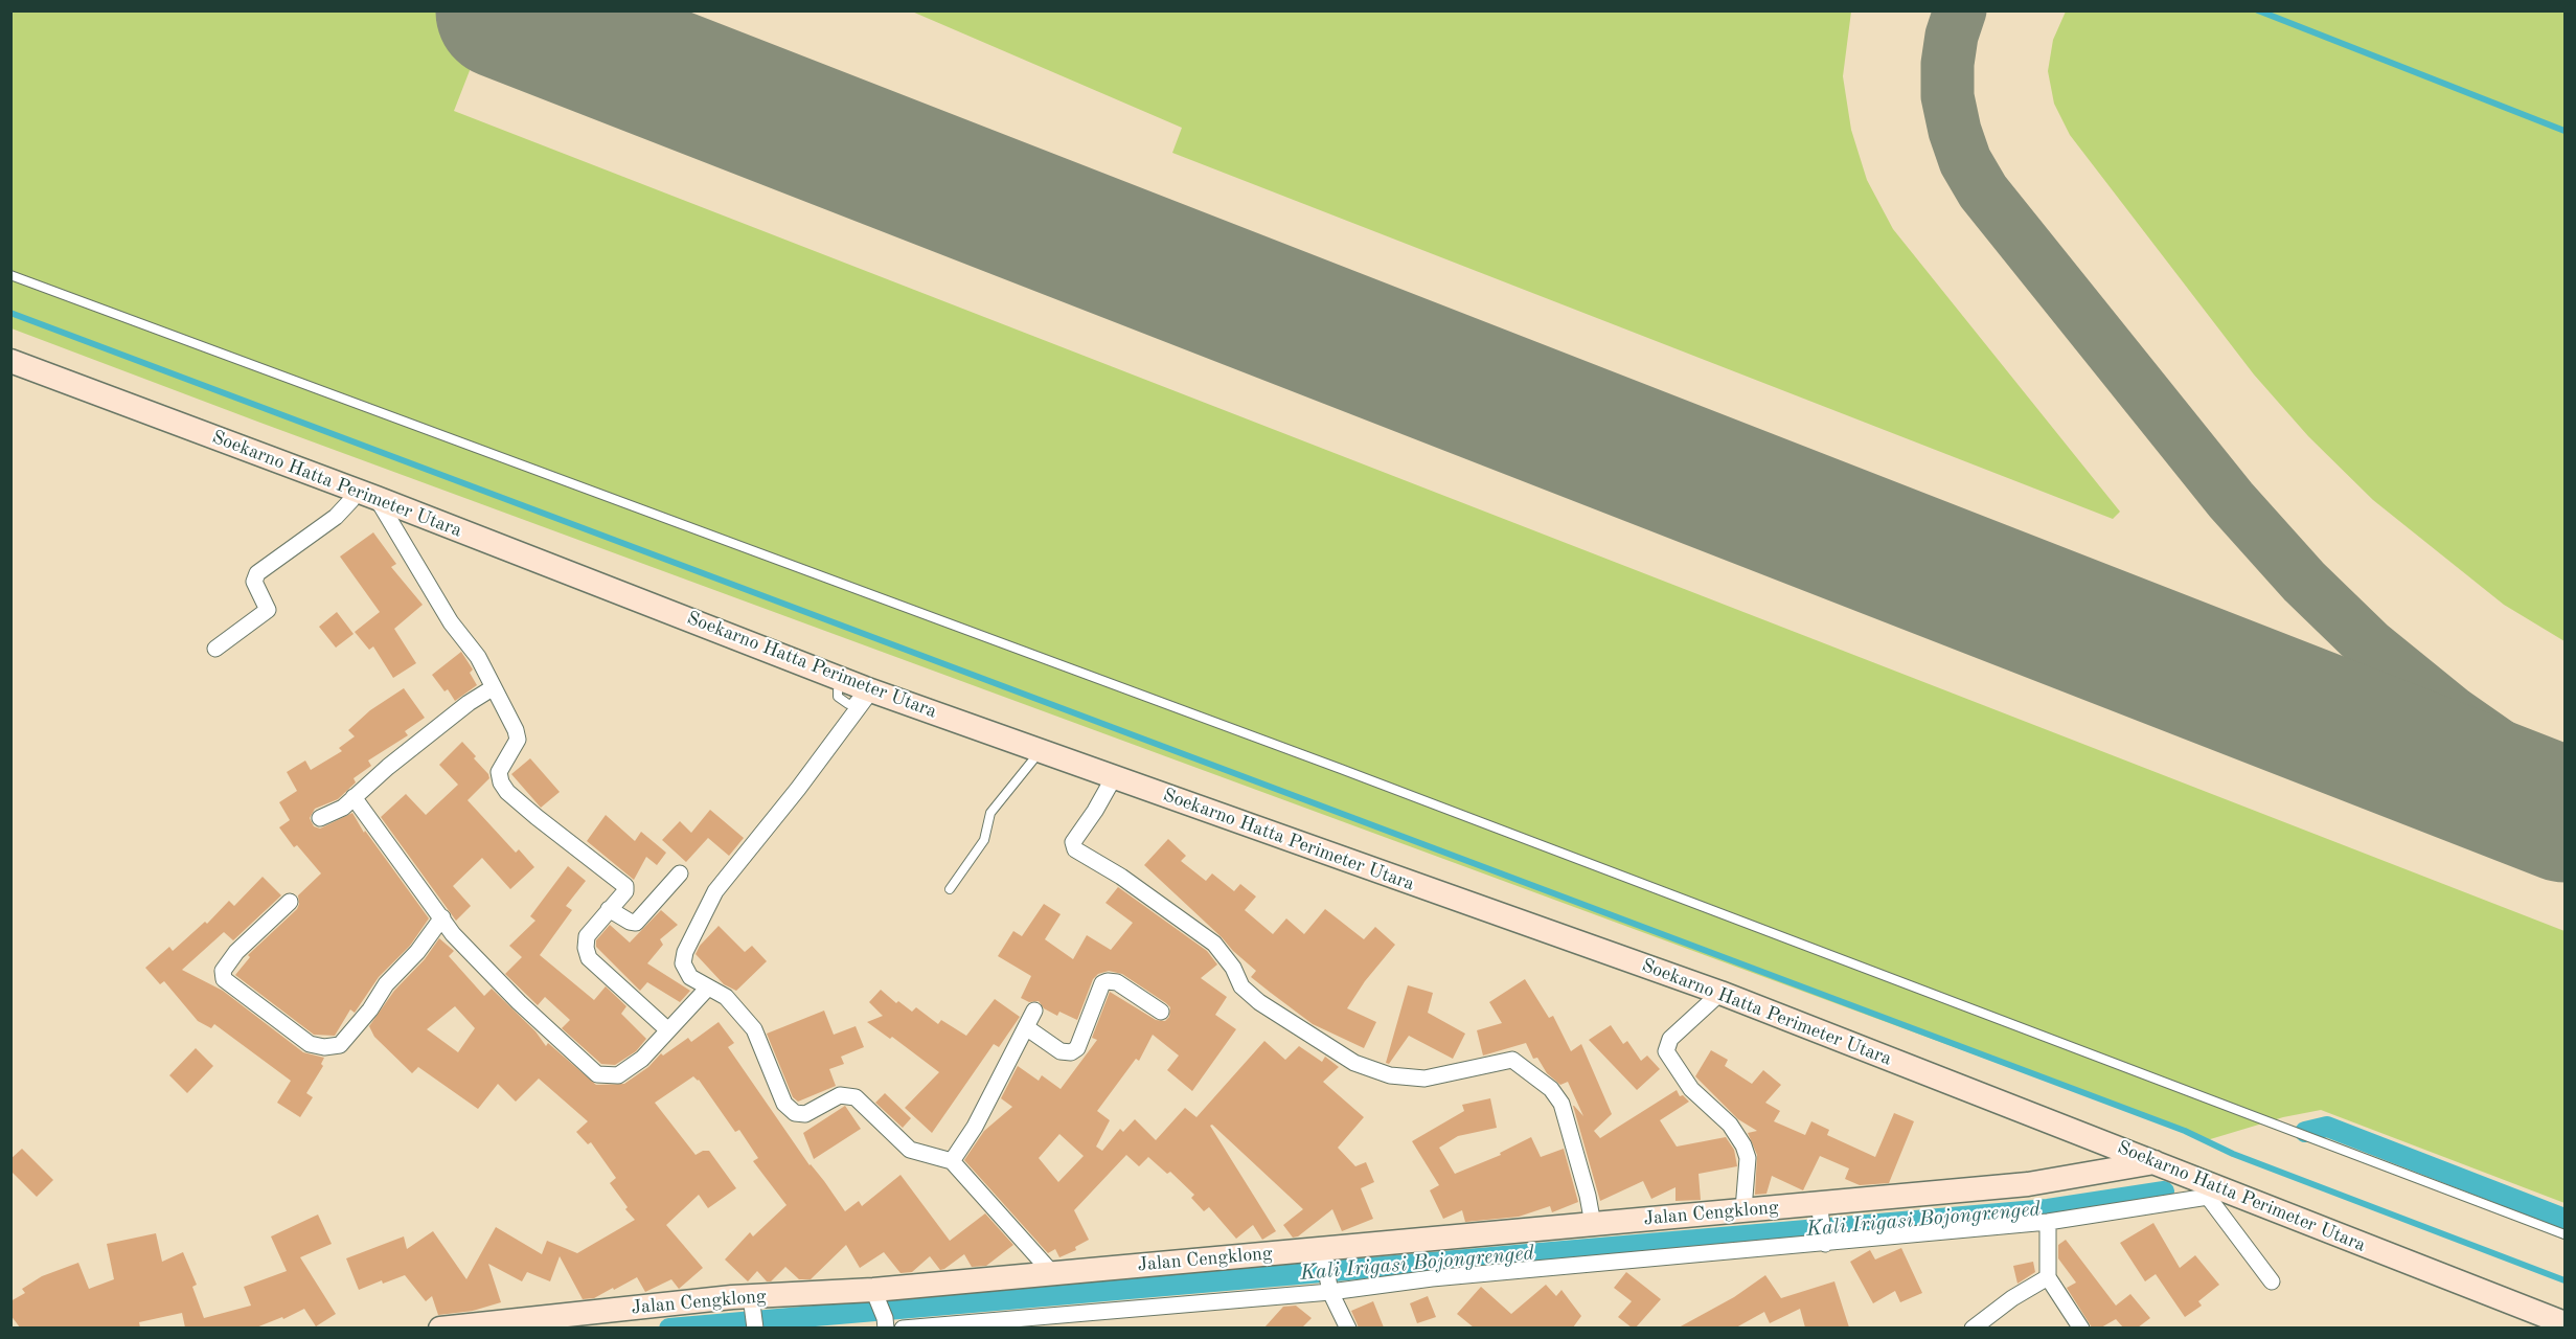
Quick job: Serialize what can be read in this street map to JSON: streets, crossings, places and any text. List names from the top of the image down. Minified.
{"streets":{"main road":["Soekarno Hatta Perimeter Utara","Jalan Cengklong"]},"crossings":[["Soekarno Hatta Perimeter Utara","Jalan Cengklong"]],"water":["Kali Irigasi Bojongrenged"]}
